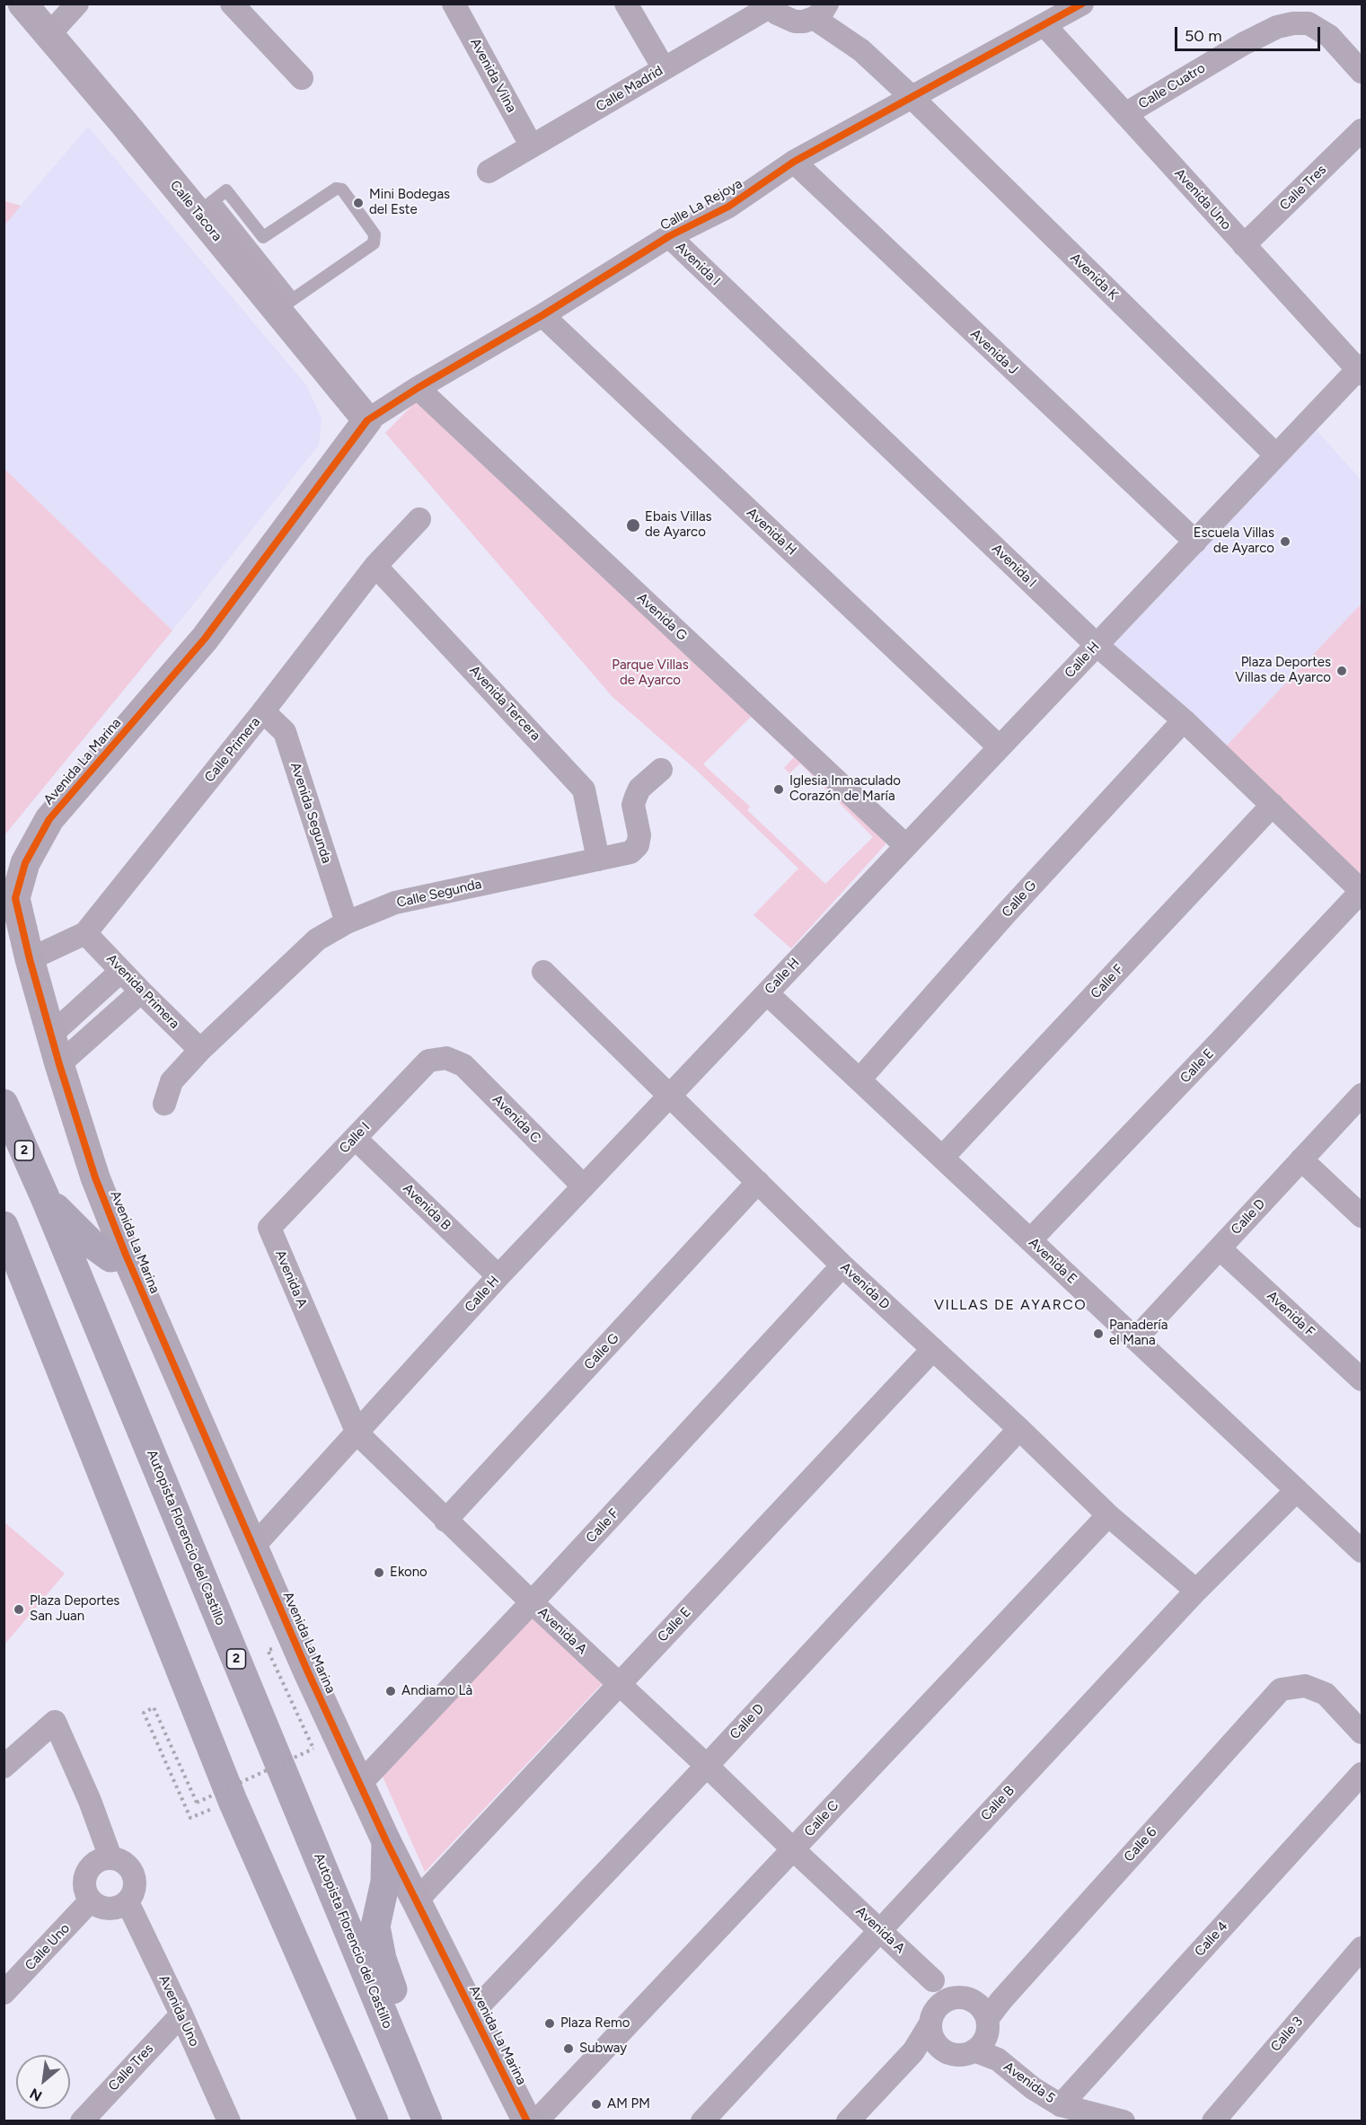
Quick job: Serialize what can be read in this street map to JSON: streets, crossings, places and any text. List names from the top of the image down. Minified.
{"streets":{"highway":["2","Autopista Florencio del Castillo"],"street":["Avenida Vilna","Calle Cuatro","Calle Madrid","Calle Tres","Avenida Uno","Calle La Rejoya","Calle Tacora","Avenida I","Avenida K","Avenida J","Avenida H","Avenida G","Calle H","Avenida Tercera","Calle Primera","Avenida La Marina","Avenida Segunda","Calle Segunda","Calle G","Calle F","Avenida Primera","Calle E","Avenida C","Calle I","Avenida B","Calle D","Avenida E","Avenida A","Avenida D","Avenida F","Calle B","Calle C","Calle 6","Calle 4","Calle Uno","Calle 3","Avenida 5"]},"crossings":[["Avenida Vilna","Calle Madrid"],["Calle Cuatro","Avenida Uno"],["Calle Tres","Avenida Uno"],["Avenida Uno","Calle La Rejoya"],["Avenida Uno","Calle H"],["Avenida Uno","Calle Uno"],["Calle La Rejoya","Calle Tacora"],["Calle La Rejoya","Avenida I"],["Calle La Rejoya","Avenida K"],["Calle La Rejoya","Avenida J"],["Calle La Rejoya","Avenida H"],["Calle La Rejoya","Avenida G"],["Calle La Rejoya","Avenida La Marina"],["Calle Tacora","Avenida La Marina"],["Avenida I","Calle H"],["Avenida I","Calle G"],["Avenida I","Calle F"],["Avenida I","Calle E"],["Avenida K","Calle H"],["Avenida J","Calle H"],["Avenida H","Calle H"],["Avenida G","Calle H"],["Calle H","Avenida La Marina"],["Calle H","Avenida C"],["Calle H","Avenida B"],["Calle H","Avenida E"],["Calle H","Avenida A"],["Calle H","Avenida D"],["Avenida Tercera","Calle Primera"],["Avenida Tercera","Calle Segunda"],["Calle Primera","Avenida La Marina"],["Calle Primera","Avenida Segunda"],["Calle Primera","Avenida Primera"],["Avenida La Marina","Calle F"],["Avenida La Marina","Calle E"],["Avenida La Marina","Calle D"],["Avenida Segunda","Calle Segunda"],["Calle Segunda","Avenida Primera"],["Calle G","Avenida E"],["Calle G","Avenida A"],["Calle G","Avenida D"],["Calle F","Avenida E"],["Calle F","Avenida A"],["Calle F","Avenida D"],["Calle E","Avenida E"],["Calle E","Avenida A"],["Calle E","Avenida D"],["Avenida C","Calle I"],["Calle I","Avenida B"],["Calle I","Avenida A"],["Calle D","Avenida E"],["Calle D","Avenida A"],["Calle D","Avenida D"],["Calle D","Avenida F"],["Avenida E","Calle B"],["Avenida A","Calle B"],["Avenida A","Calle C"],["Avenida D","Calle B"],["Avenida D","Calle C"],["Calle 6","Avenida 5"],["Calle 4","Avenida 5"]],"districts":["VILLAS DE AYARCO"],"parks":["Parque Villas de Ayarco"],"places":["Mini Bodegas del Este","Ebais Villas de Ayarco","Escuela Villas de Ayarco","Plaza Deportes Villas de Ayarco","Iglesia Inmaculado Corazón de María","Panadería el Mana","Ekono","Plaza Deportes San Juan","Andiamo Là","Plaza Remo","Subway","AM PM"],"scale_bar":"50 m","north":"bottom left"}
